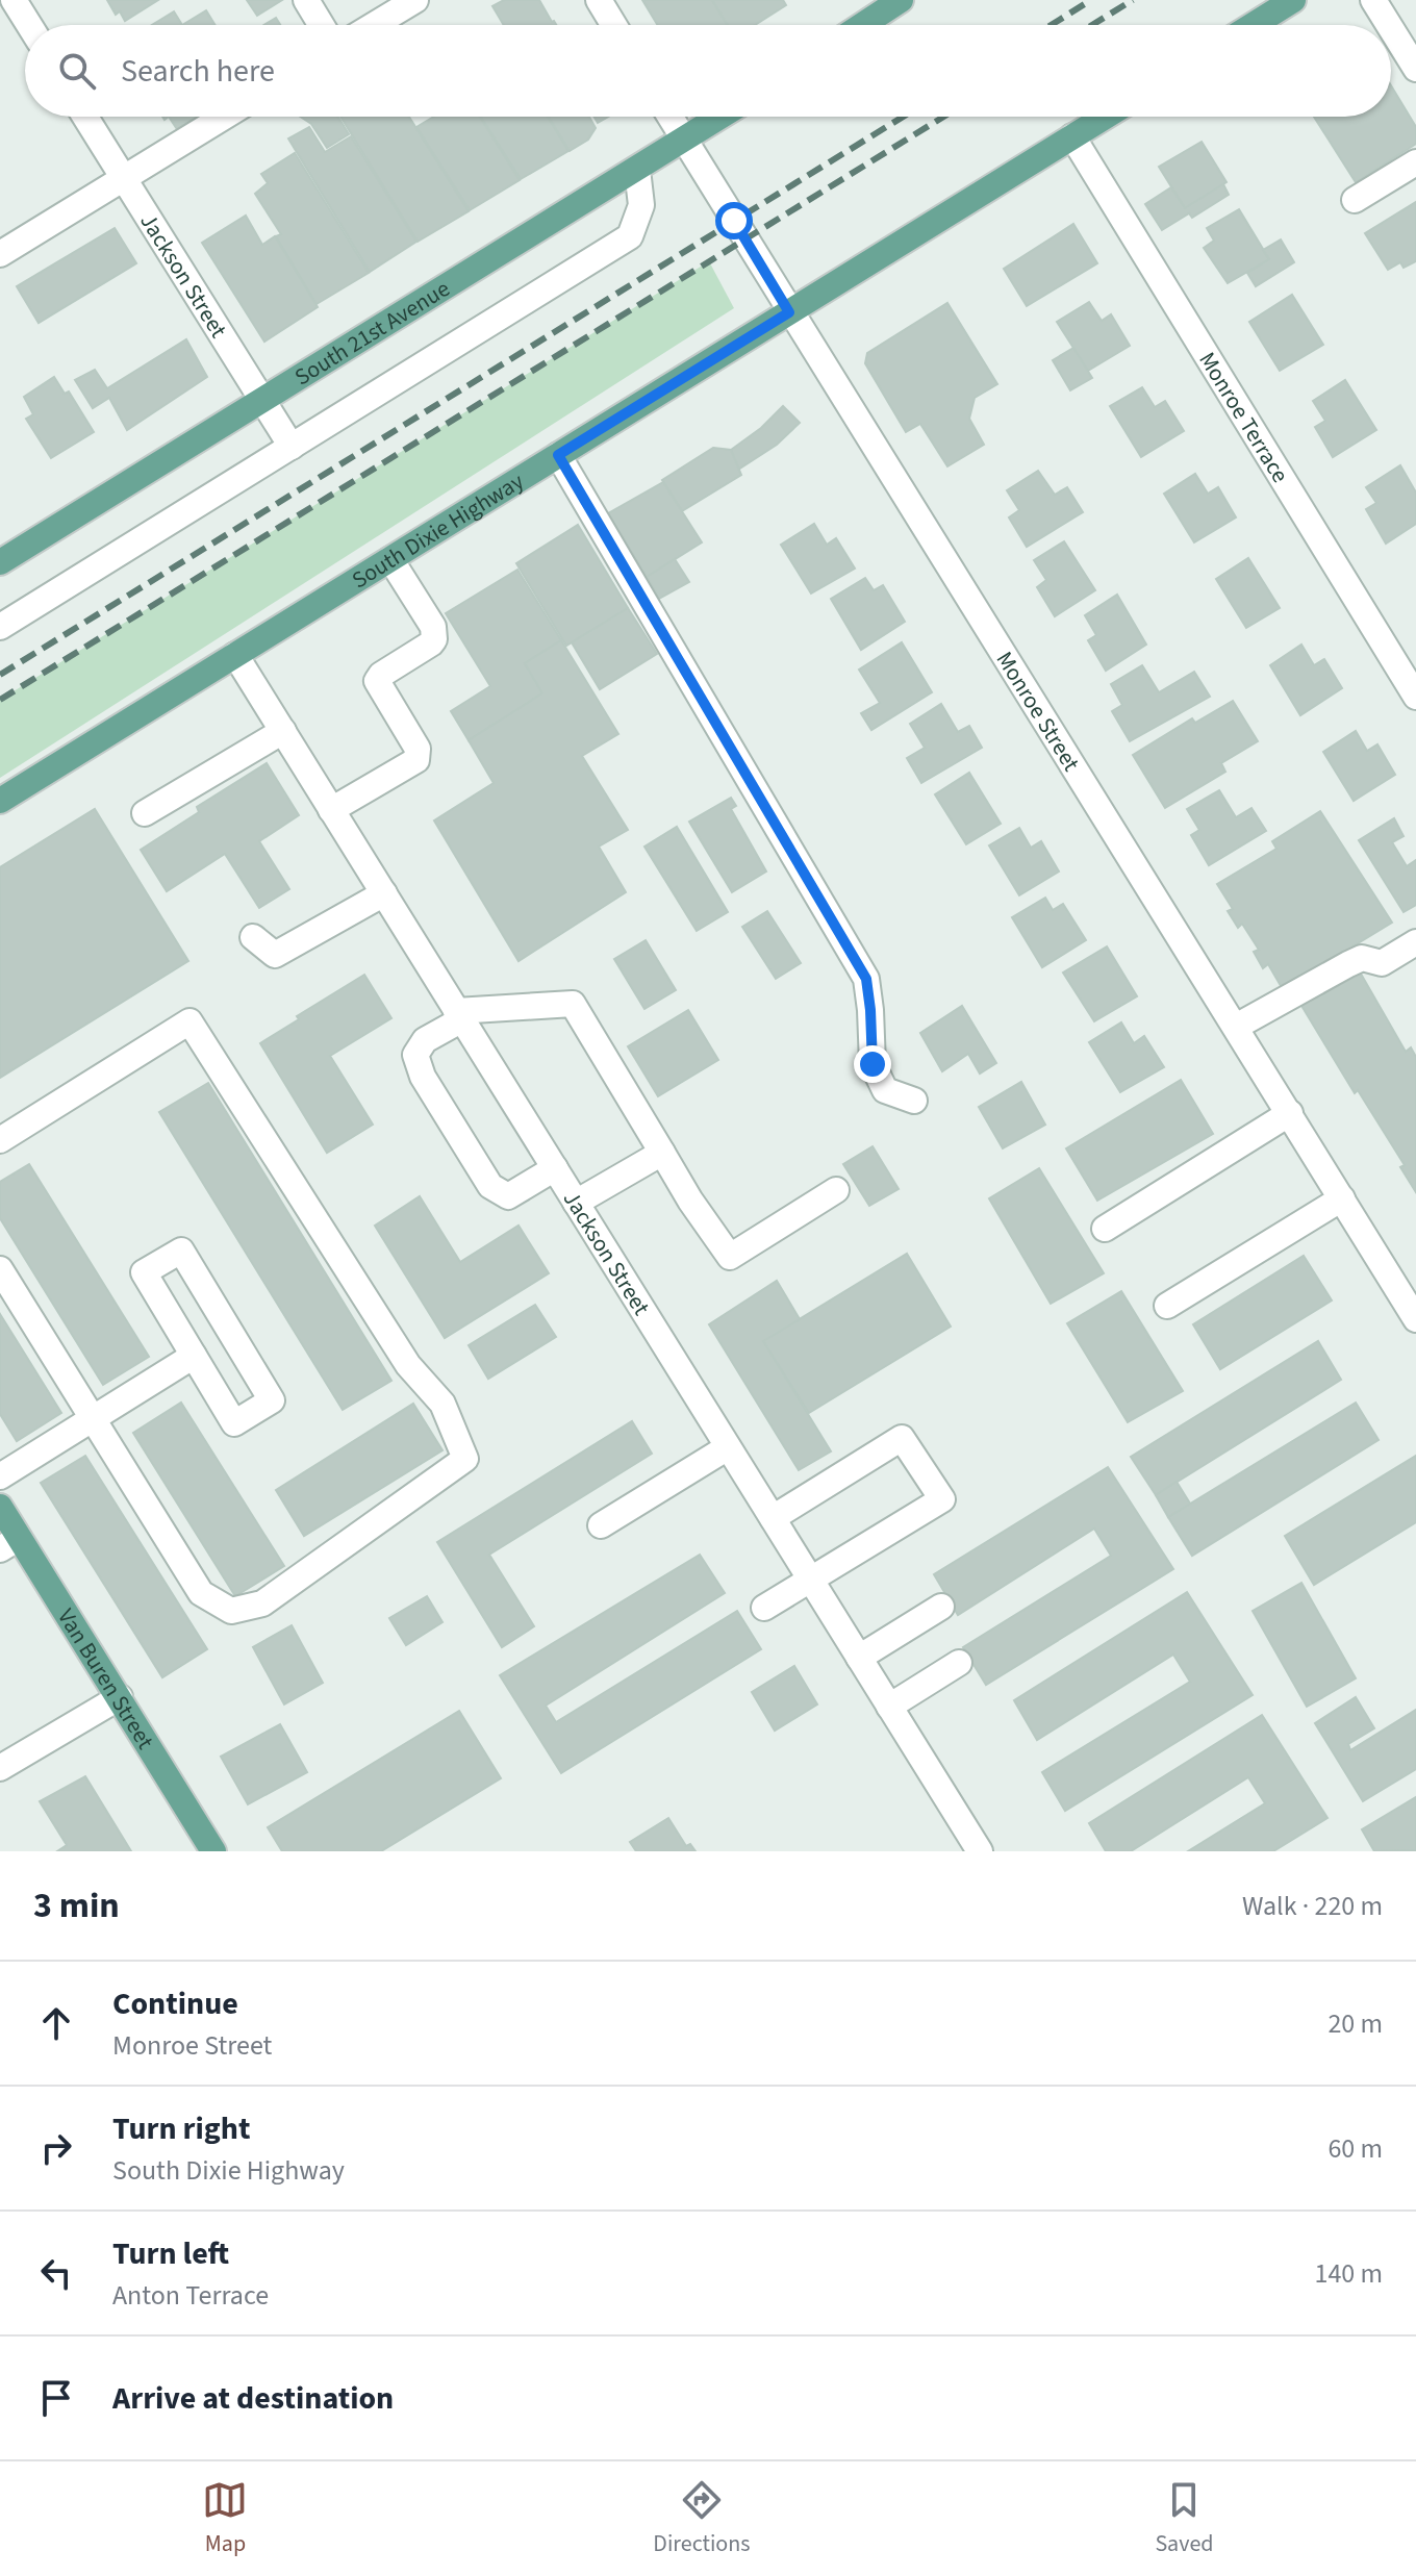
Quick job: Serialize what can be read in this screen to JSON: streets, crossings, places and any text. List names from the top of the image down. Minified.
{"streets":{"main road":["South 21st Avenue","South Dixie Highway","Van Buren Street"],"street":["Jackson Street","Monroe Terrace","Monroe Street"]},"crossings":[["Jackson Street","South 21st Avenue"],["Jackson Street","South Dixie Highway"],["South 21st Avenue","Monroe Street"],["Monroe Terrace","South Dixie Highway"],["South Dixie Highway","Monroe Street"]],"page":{"search":"Search here","heading":["3 min","Walk · 220 m"],"list":[["Continue","Monroe Street","20 m"],["Turn right","South Dixie Highway","60 m"],["Turn left","Anton Terrace","140 m"],"Arrive at destination"],"nav":["Map","Directions","Saved"]}}
